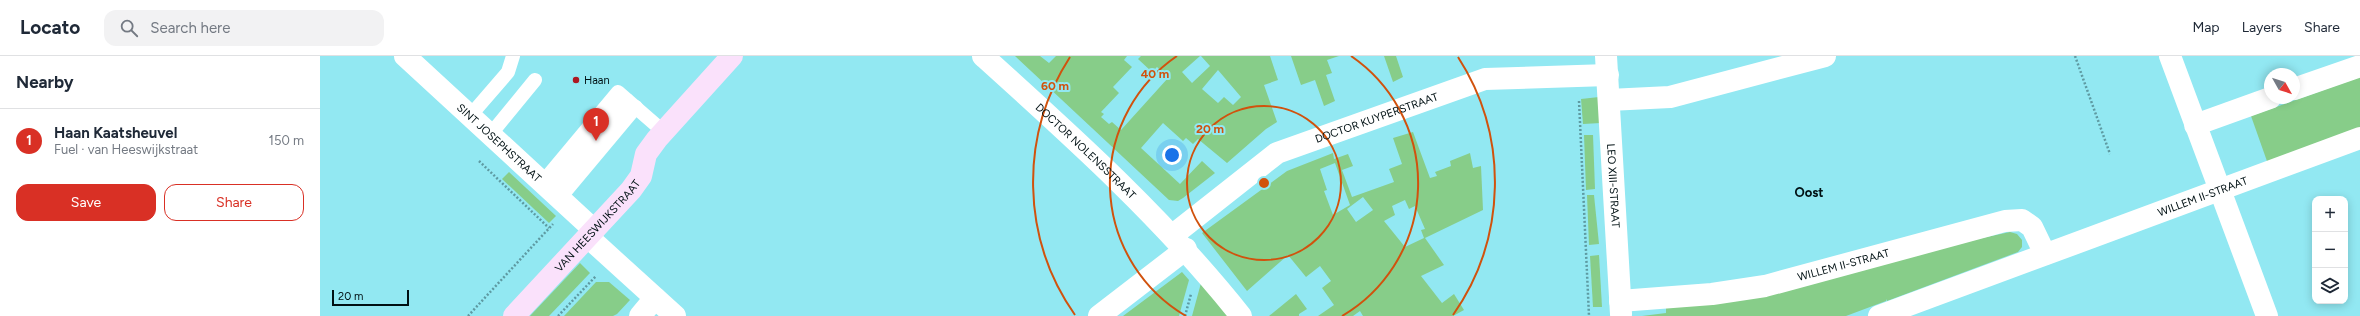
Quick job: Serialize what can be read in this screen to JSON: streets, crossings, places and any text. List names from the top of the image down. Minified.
{"streets":{"street":["DOCTOR KUYPERSTRAAT","SINT JOSEPHSTRAAT","DOCTOR NOLENSSTRAAT","LEO XIII-STRAAT","WILLEM II-STRAAT","VAN HEESWIJKSTRAAT"]},"crossings":[["DOCTOR KUYPERSTRAAT","DOCTOR NOLENSSTRAAT"],["DOCTOR KUYPERSTRAAT","LEO XIII-STRAAT"],["SINT JOSEPHSTRAAT","VAN HEESWIJKSTRAAT"],["LEO XIII-STRAAT","WILLEM II-STRAAT"]],"districts":["Oost"],"places":["Haan"],"scale_bar":"20 m","north":"bottom right","page":{"header":"Locato","search":"Search here","nav":["Map","Layers","Share"],"heading":"Nearby","list":[{"mark":"1","name":"Haan Kaatsheuvel","note":"Fuel · van Heeswijkstraat","value":"150 m"}],"pins":"1","buttons":["Save","Share"],"map_buttons":["+","−"],"scale":"20 m"},"rings":["40 m","60 m","20 m"]}
